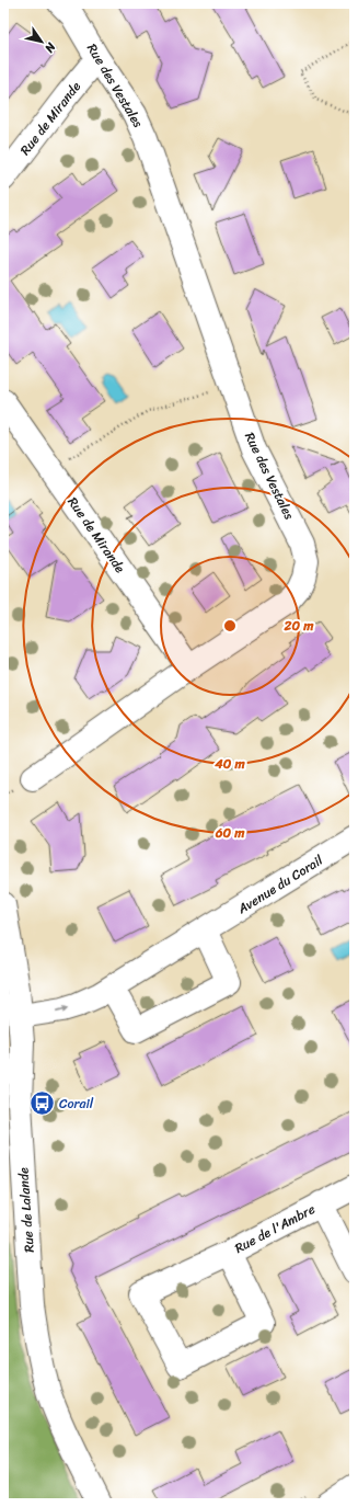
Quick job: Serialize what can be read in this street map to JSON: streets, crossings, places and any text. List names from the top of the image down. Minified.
{"streets":{"street":["Rue des Vestales","Rue de Mirande","Avenue du Corail","Rue de Lalande","Rue de l'Ambre"]},"crossings":[["Rue des Vestales","Rue de Mirande"],["Avenue du Corail","Rue de Lalande"]],"places":{"bus stop":["Corail"]},"north":"bottom right","rings":["20 m","40 m","60 m"]}
